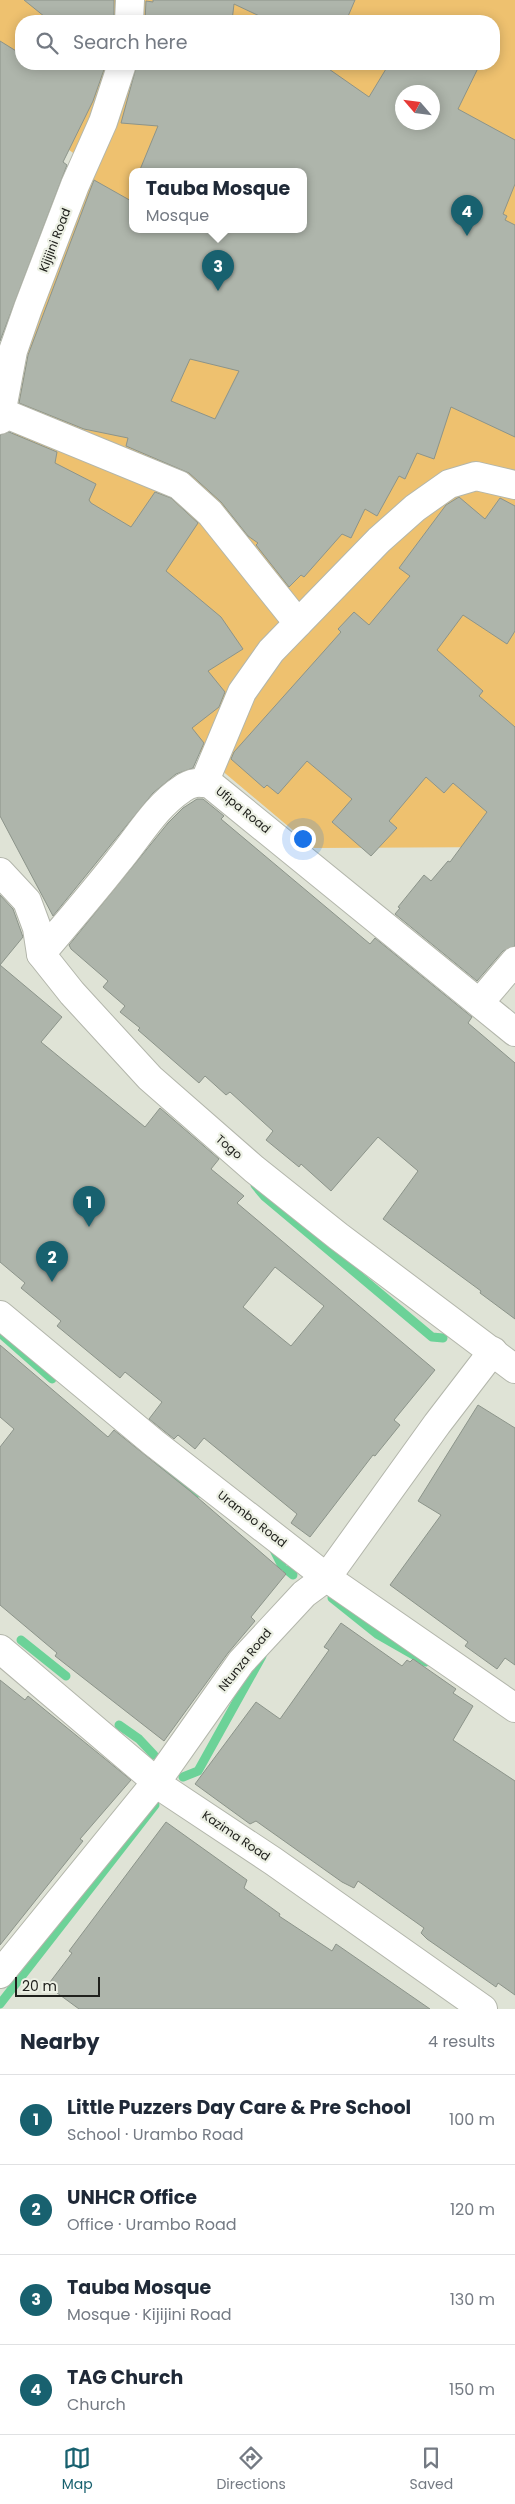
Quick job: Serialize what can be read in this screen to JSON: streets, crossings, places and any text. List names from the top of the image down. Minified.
{"streets":{"street":["Kijijini Road","Ufipa Road","Togo","Urambo Road","Ntunza Road","Kazima Road"]},"crossings":[["Ufipa Road","Togo"],["Togo","Ntunza Road"],["Urambo Road","Ntunza Road"],["Ntunza Road","Kazima Road"]],"scale_bar":"20 m","north":"top left","page":{"search":"Search here","popup":["Tauba Mosque","Mosque"],"pins":["4","3","1","2"],"scale":"20 m","heading":["Nearby","4 results"],"list":[{"mark":"1","name":"Little Puzzers Day Care & Pre School","note":"School · Urambo Road","value":"100 m"},{"mark":"2","name":"UNHCR Office","note":"Office · Urambo Road","value":"120 m"},{"mark":"3","name":"Tauba Mosque","note":"Mosque · Kijijini Road","value":"130 m"},{"mark":"4","name":"TAG Church","note":"Church","value":"150 m"}],"nav":["Map","Directions","Saved"]}}
